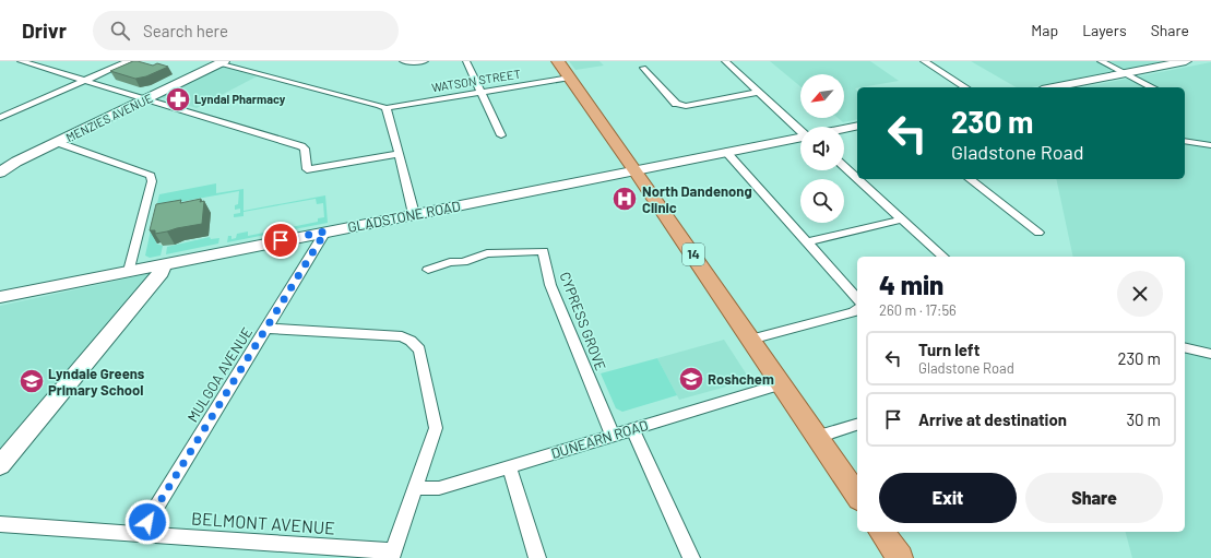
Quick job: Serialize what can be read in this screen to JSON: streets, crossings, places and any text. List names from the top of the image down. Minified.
{"streets":{"main road":["MENZIES AVENUE","GLADSTONE ROAD","14"],"street":["WATSON STREET","CYPRESS GROVE","MULGOA AVENUE","DUNEARN ROAD","BELMONT AVENUE"]},"crossings":[["WATSON STREET","14"],["GLADSTONE ROAD","14"],["GLADSTONE ROAD","MULGOA AVENUE"],["14","DUNEARN ROAD"],["CYPRESS GROVE","DUNEARN ROAD"],["MULGOA AVENUE","BELMONT AVENUE"]],"places":{"pharmacy":["Lyndal Pharmacy"],"hospital":["North Dandenong Clinic"],"school or university":["Roshchem","Lyndale Greens Primary School"]},"north":"bottom left","page":{"header":"Drivr","search":"Search here","nav":["Map","Layers","Share"],"turn":["230 m","Gladstone Road"],"heading":["4 min","260 m · 17:56"],"list":[{"name":"Turn left","note":"Gladstone Road","value":"230 m"},{"name":"Arrive at destination","value":"30 m"}],"buttons":["Exit","Share"]}}
